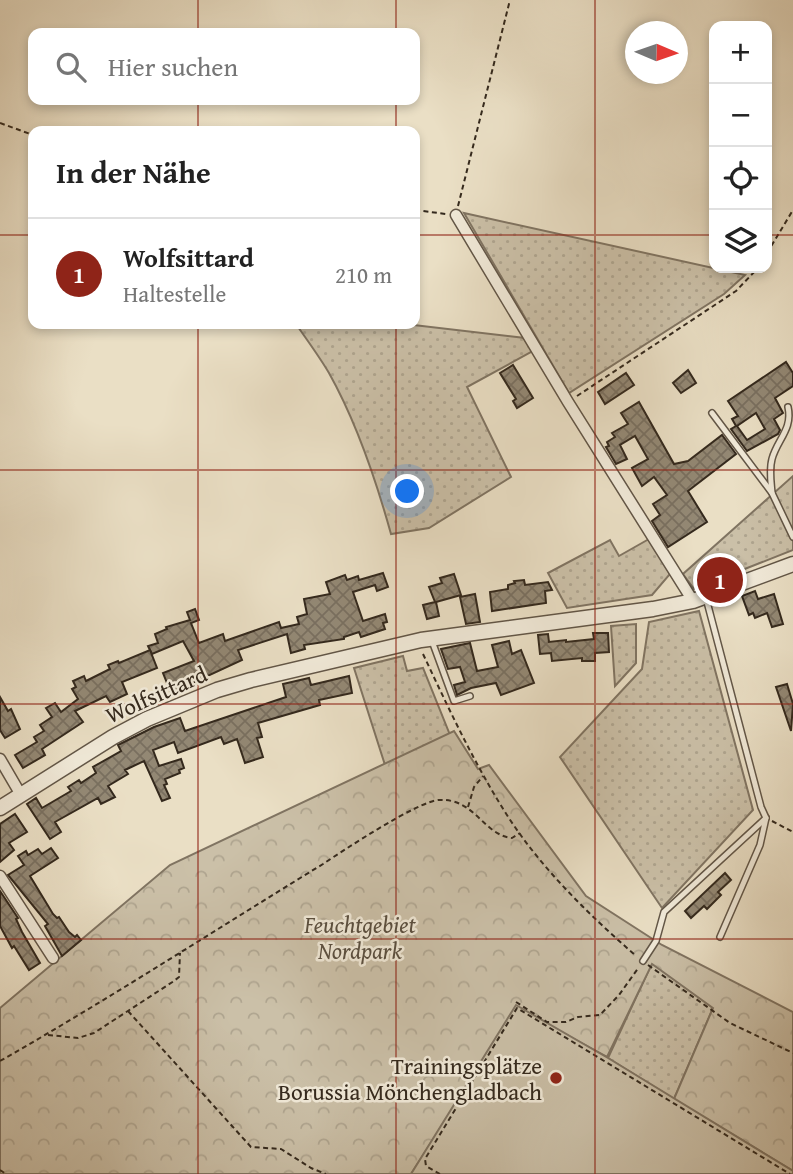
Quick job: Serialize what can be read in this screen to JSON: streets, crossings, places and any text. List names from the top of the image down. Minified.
{"streets":{"street":["Wolfsittard"]},"parks":["Feuchtgebiet Nordpark"],"places":["Trainingsplätze Borussia Mönchengladbach"],"north":"right","page":{"map_buttons":["+","−"],"search":"Hier suchen","heading":"In der Nähe","list":[{"mark":"1","name":"Wolfsittard","note":"Haltestelle","value":"210 m"}],"pins":"1"}}
